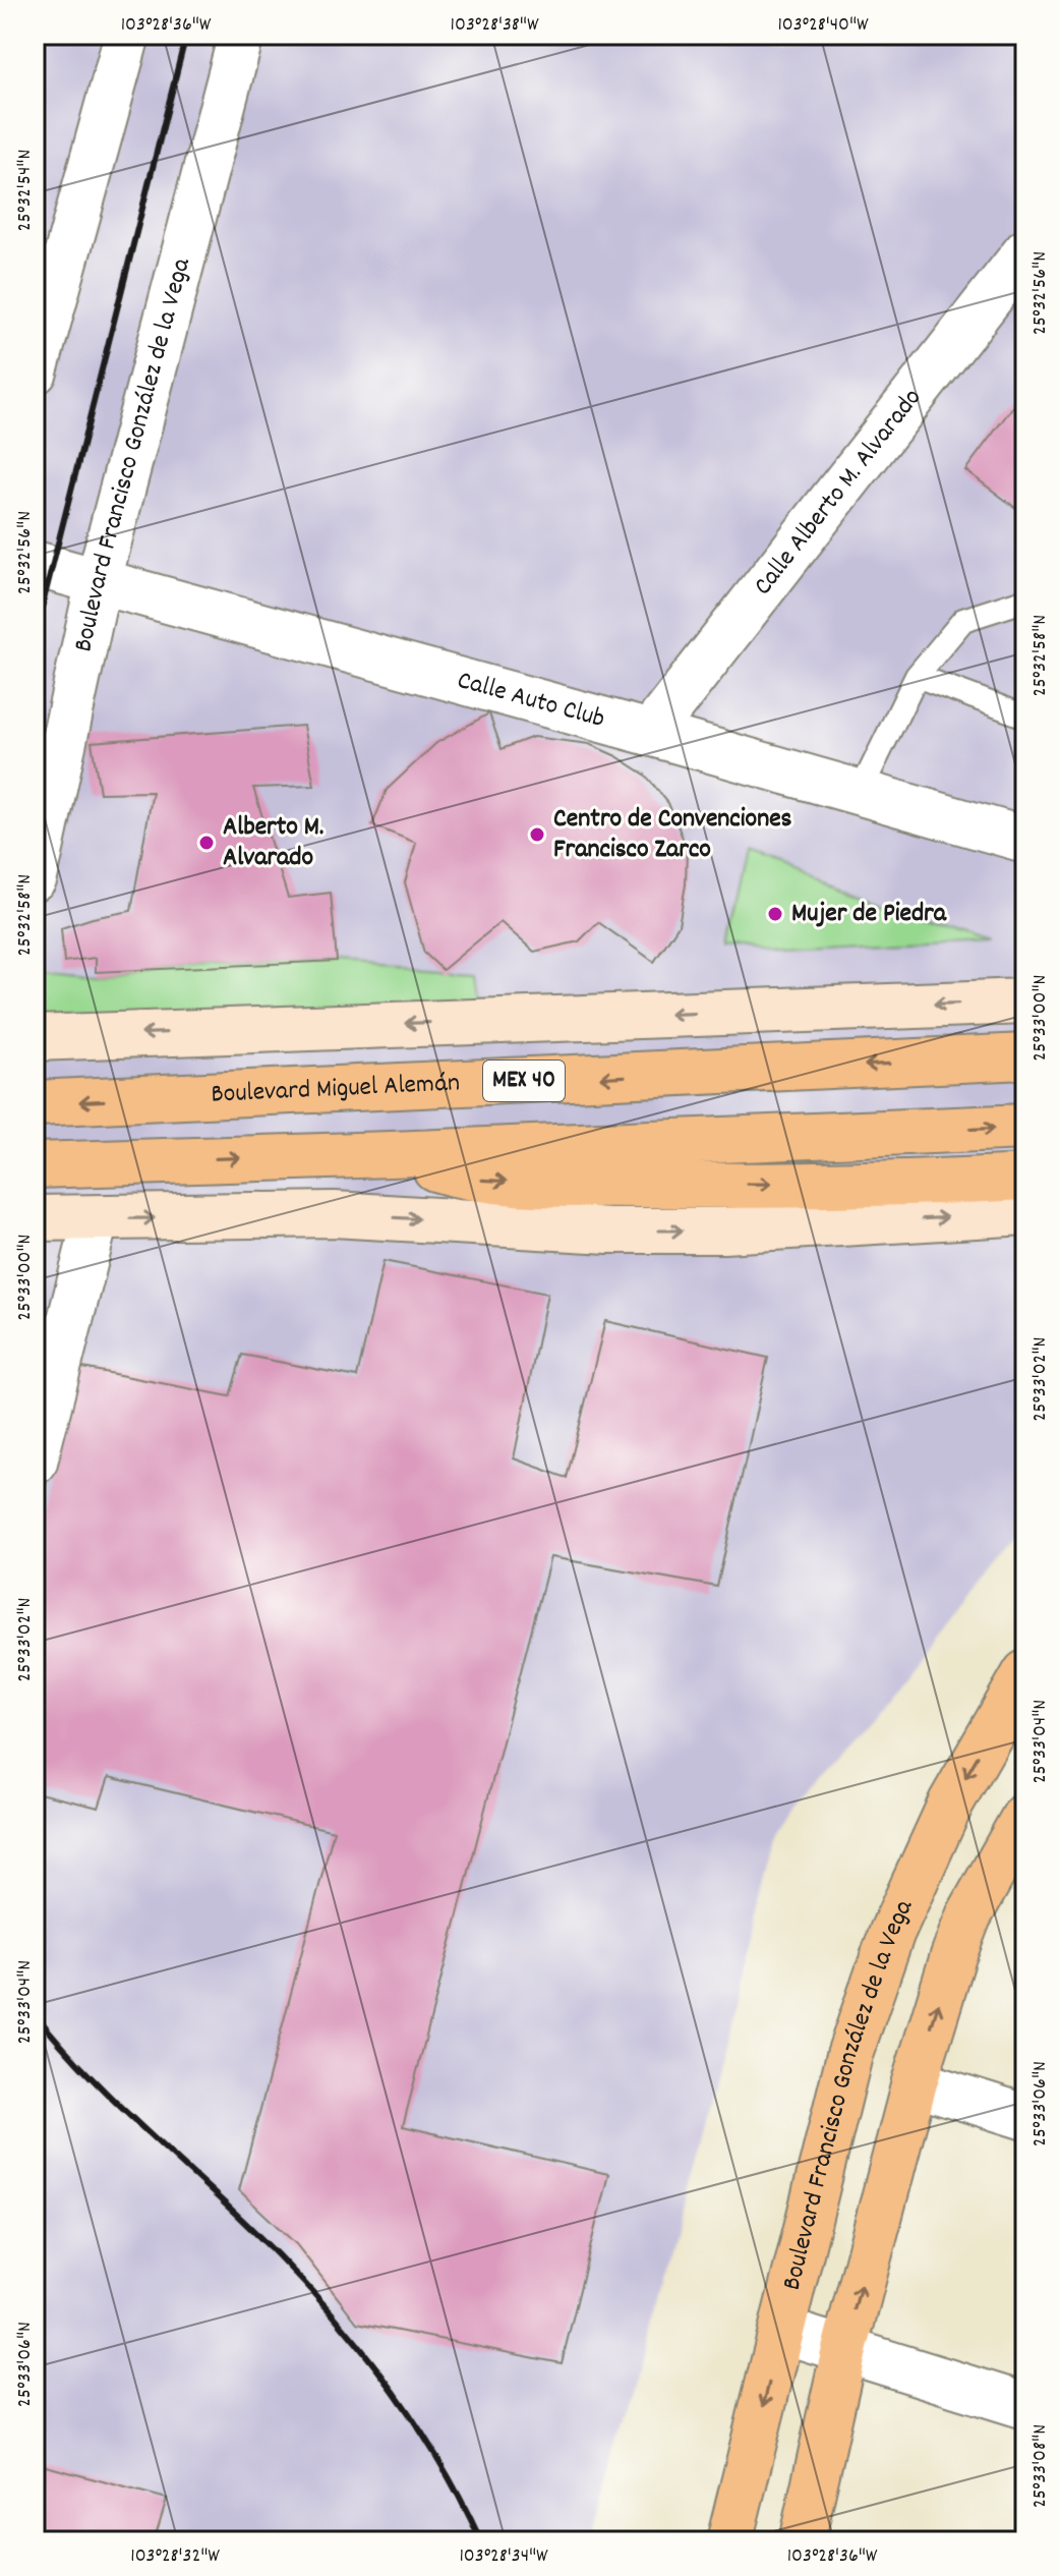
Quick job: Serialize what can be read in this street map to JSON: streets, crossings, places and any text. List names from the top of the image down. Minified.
{"streets":{"main road":["Boulevard Francisco González de la Vega","MEX 40","Boulevard Miguel Alemán"],"street":["Calle Alberto M. Alvarado","Calle Auto Club"]},"crossings":[["Boulevard Francisco González de la Vega","Calle Auto Club"],["Calle Alberto M. Alvarado","Calle Auto Club"]],"one_way":["Boulevard Francisco González de la Vega"],"places":["Centro de Convenciones Francisco Zarco","Alberto M. Alvarado","Mujer de Piedra"],"coordinates":["103°28'36\"W","103°28'38\"W","103°28'40\"W","25°32'54\"N","25°32'56\"N","25°32'58\"N","25°33'00\"N","25°33'02\"N","25°33'04\"N","25°33'06\"N","25°33'08\"N","103°28'32\"W","103°28'34\"W"]}
